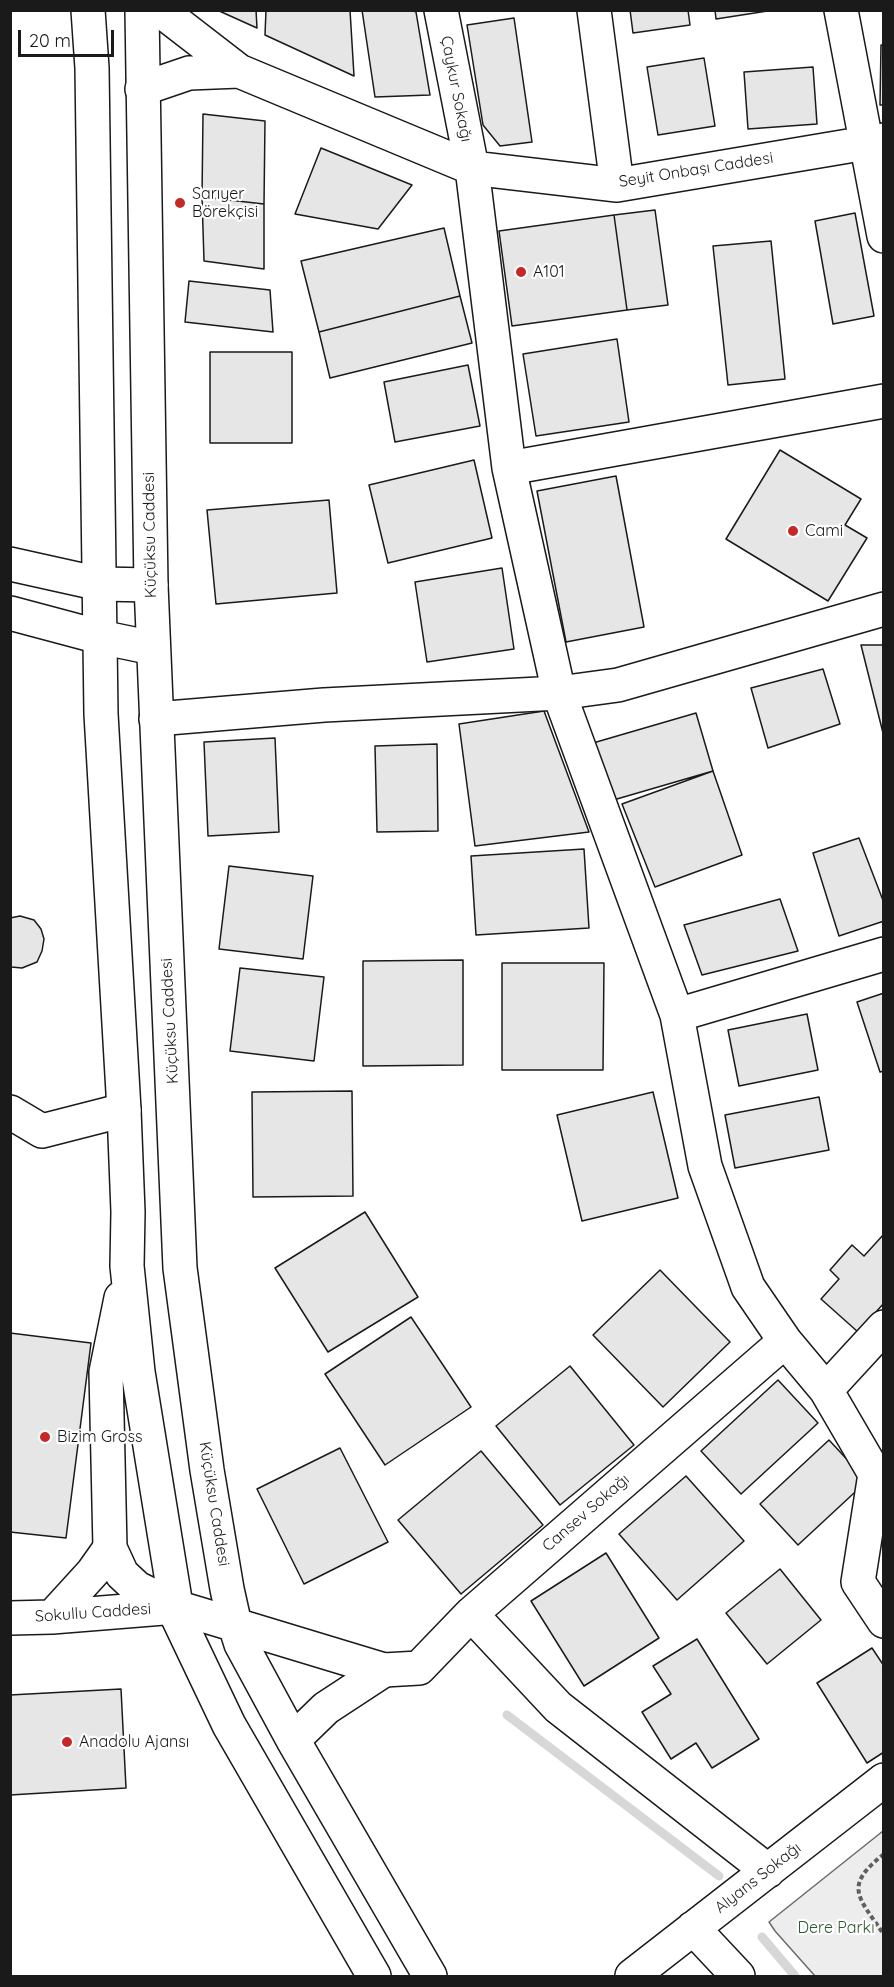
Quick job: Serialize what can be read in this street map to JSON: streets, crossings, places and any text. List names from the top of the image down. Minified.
{"streets":{"street":["Çaykur Sokağı","Seyit Onbaşı Caddesi","Küçüksu Caddesi","Cansev Sokağı","Sokullu Caddesi","Alyans Sokağı"]},"crossings":[["Çaykur Sokağı","Seyit Onbaşı Caddesi"],["Çaykur Sokağı","Cansev Sokağı"]],"parks":["Dere Parkı"],"places":["Sarıyer Börekçisi","A101","Cami","Bizim Gross","Anadolu Ajansı"],"scale_bar":"20 m"}
